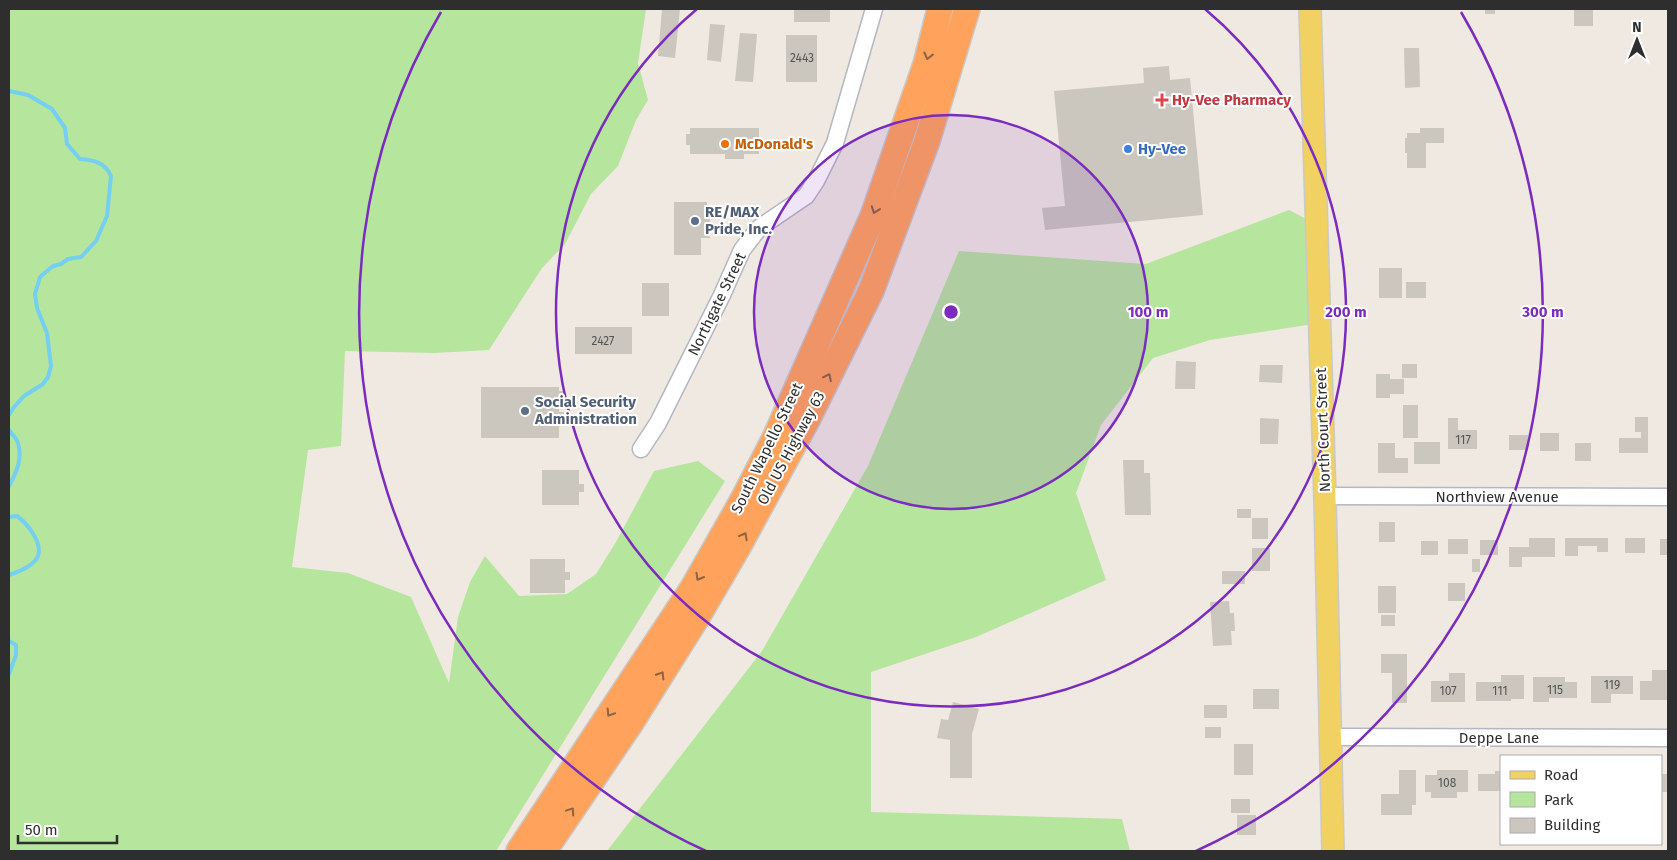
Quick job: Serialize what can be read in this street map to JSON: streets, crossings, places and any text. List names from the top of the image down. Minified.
{"streets":{"highway":["South Wapello Street","Old US Highway 63"],"main road":["North Court Street"],"street":["Northgate Street","Northview Avenue","Deppe Lane"]},"crossings":[["North Court Street","Northview Avenue"],["North Court Street","Deppe Lane"]],"one_way":["South Wapello Street","Old US Highway 63"],"places":{"health":["Hy-Vee Pharmacy"],"other":["McDonald's","Hy-Vee","RE/MAX Pride, Inc.","Social Security Administration"]},"house_numbers":["2443","2427","117","119","115","107","111","108"],"legend":["Road","Park","Building"],"scale_bar":"50 m","north":"top","rings":["100 m","200 m","300 m"]}
